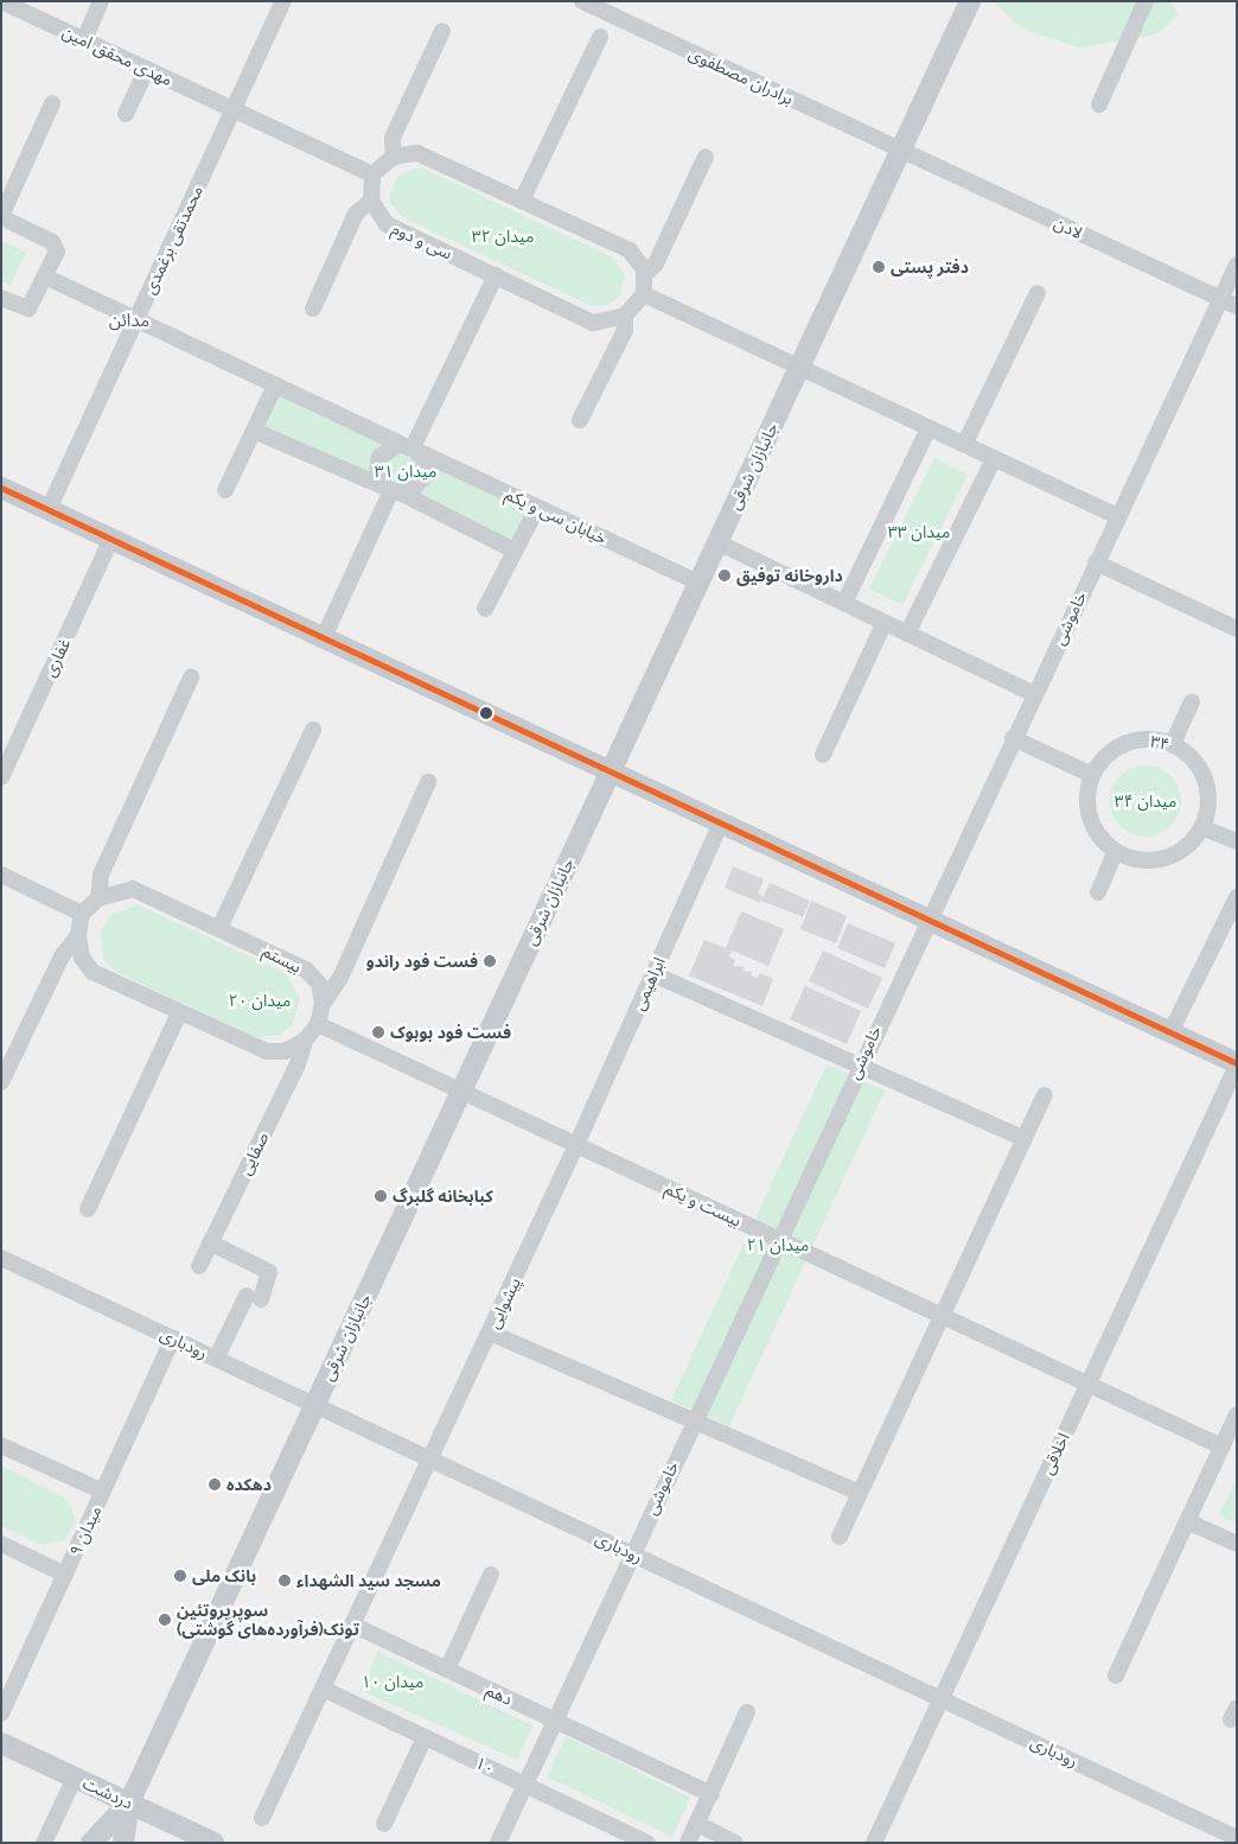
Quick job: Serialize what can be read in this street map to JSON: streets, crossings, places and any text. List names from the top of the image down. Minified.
{"streets":{"main road":["جانبازان شرقی","دردشت"],"street":["مهدی محقق امین","برادران مصطفوی","لادن","محمدتقی برغمدی","سی و دوم","خیابان سی و یکم","خاموشی","غفاری","۳۴","بیستم","ابراهیمی","صفایی","بیست و یکم","پیشوایی","رودباری","اخلاقی","میدان ۹","دهم","۱۰"]},"crossings":[["مهدی محقق امین","محمدتقی برغمدی"],["برادران مصطفوی","لادن"],["برادران مصطفوی","جانبازان شرقی"],["لادن","جانبازان شرقی"],["لادن","خاموشی"],["محمدتقی برغمدی","خیابان سی و یکم"],["جانبازان شرقی","خیابان سی و یکم"],["جانبازان شرقی","بیست و یکم"],["جانبازان شرقی","رودباری"],["جانبازان شرقی","دردشت"],["خاموشی","بیست و یکم"],["خاموشی","رودباری"],["خاموشی","دهم"],["خاموشی","۱۰"],["ابراهیمی","بیست و یکم"],["ابراهیمی","پیشوایی"],["بیست و یکم","پیشوایی"],["بیست و یکم","اخلاقی"],["پیشوایی","رودباری"],["پیشوایی","دهم"],["رودباری","اخلاقی"]],"districts":["مدائن"],"parks":["میدان ۳۲","میدان ۳۱","میدان ۳۳","میدان ۳۴","میدان ۲۰","میدان ۲۱","میدان ۱۰"],"places":["دفتر پستی","داروخانه توفیق","فست فود راندو","فست فود بوبوک","کبابخانه گلبرگ","دهکده","بانک ملی","مسجد سید الشهداء","سوپرپروتئین تونک(فرآورده‌های گوشتی)"]}
